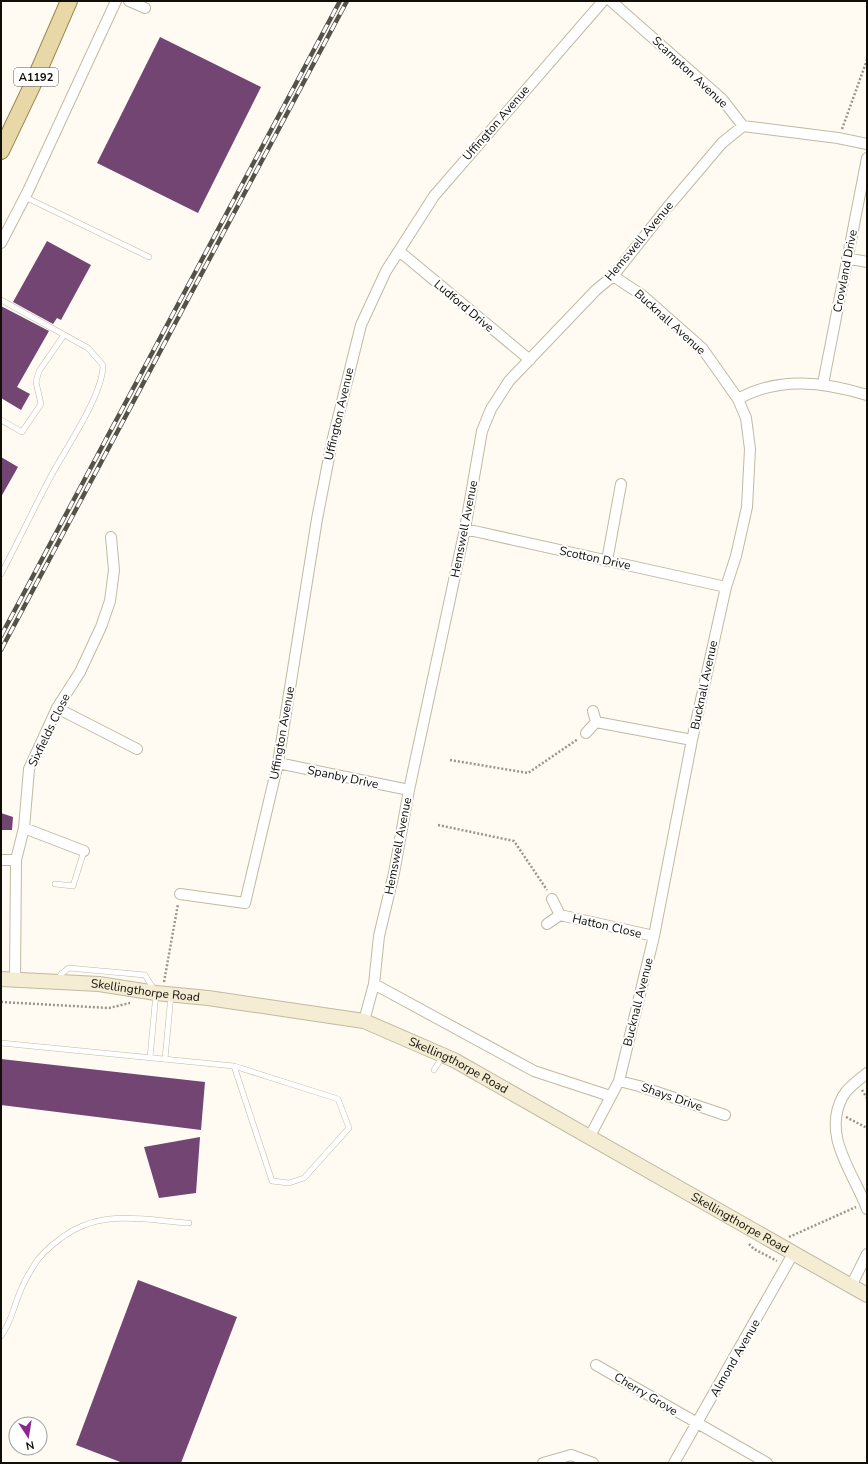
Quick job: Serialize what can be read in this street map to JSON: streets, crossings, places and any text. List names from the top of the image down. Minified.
{"streets":{"main road":["A1192","Skellingthorpe Road"],"street":["Scampton Avenue","Uffington Avenue","Hemswell Avenue","Crowland Drive","Ludford Drive","Bucknall Avenue","Scotton Drive","Sixfields Close","Spanby Drive","Hatton Close","Shays Drive","Almond Avenue","Cherry Grove"]},"crossings":[["Scampton Avenue","Hemswell Avenue"],["Uffington Avenue","Ludford Drive"],["Uffington Avenue","Spanby Drive"],["Hemswell Avenue","Ludford Drive"],["Hemswell Avenue","Bucknall Avenue"],["Hemswell Avenue","Scotton Drive"],["Hemswell Avenue","Spanby Drive"],["Hemswell Avenue","Skellingthorpe Road"],["Bucknall Avenue","Scotton Drive"],["Bucknall Avenue","Hatton Close"],["Bucknall Avenue","Skellingthorpe Road"],["Bucknall Avenue","Shays Drive"],["Sixfields Close","Skellingthorpe Road"],["Skellingthorpe Road","Almond Avenue"],["Almond Avenue","Cherry Grove"]],"north":"bottom"}
